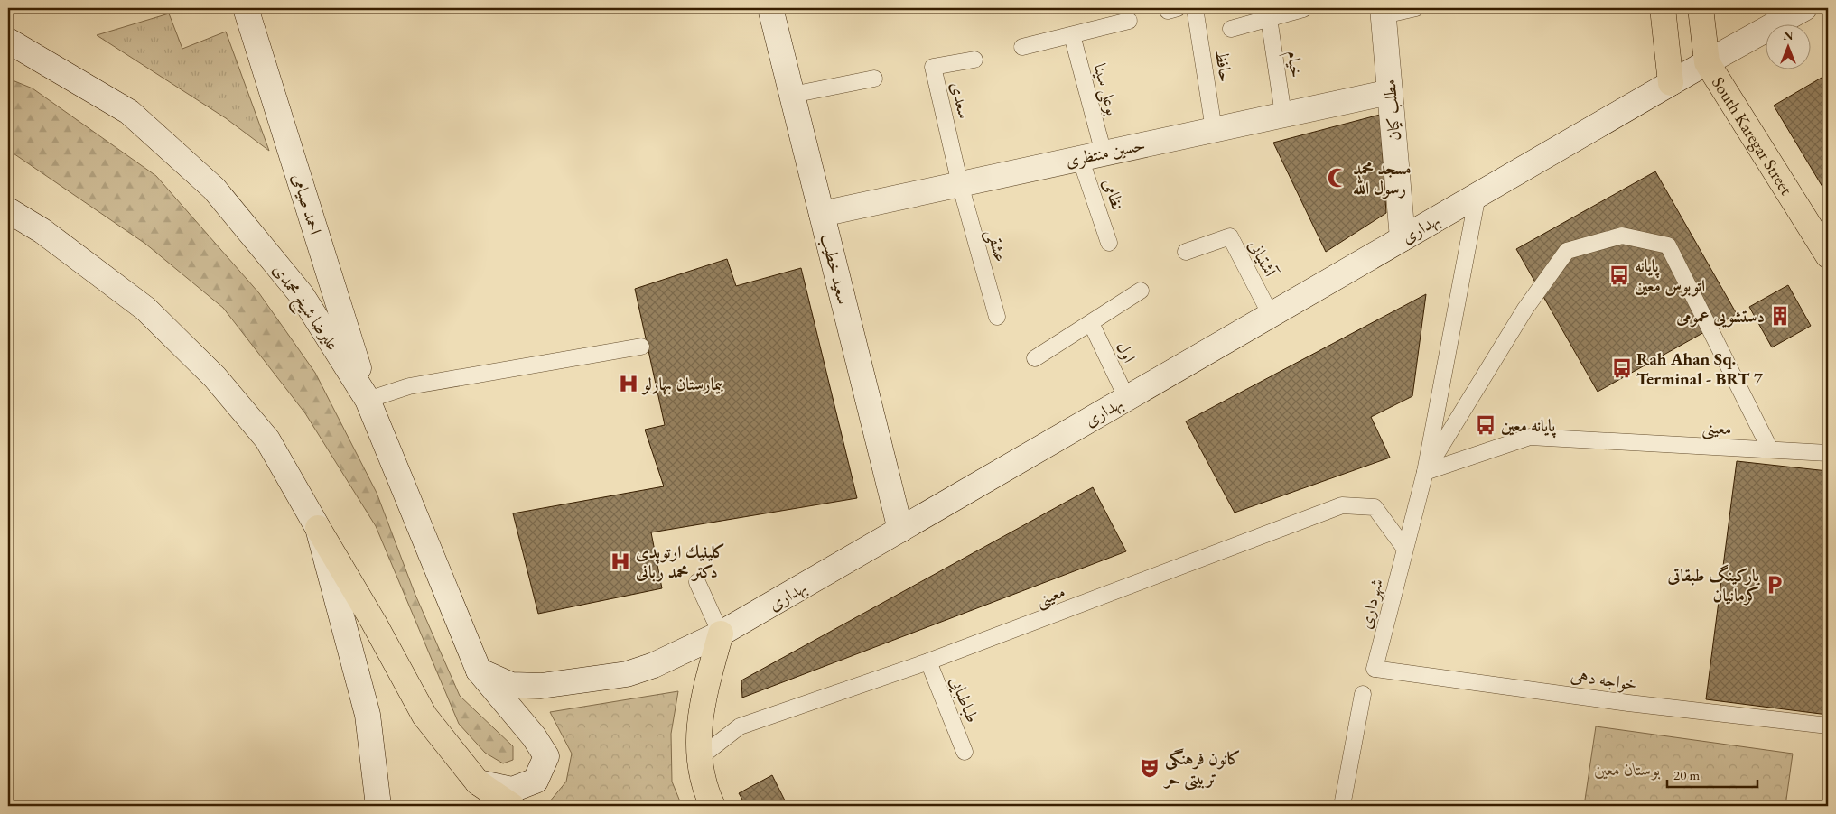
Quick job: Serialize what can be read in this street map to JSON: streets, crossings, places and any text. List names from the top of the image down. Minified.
{"streets":{"main road":["South Karegar Street"],"street":["مطلب کیان","حسین منتظری","احمد صیامی","بهداری","سعید خطیب","علیرضا شیخ محمدی"],"lane":["خیام","حافظ","بوعلی سینا","سعدی","نظامی","عشقی","آشتیانی","اول","معینی","شهرداری","خواجه دهی","طباطبایی"]},"crossings":[["خیام","حسین منتظری"],["حافظ","حسین منتظری"],["بوعلی سینا","حسین منتظری"],["بوعلی سینا","نظامی"],["سعدی","حسین منتظری"],["سعدی","عشقی"],["مطلب کیان","حسین منتظری"],["مطلب کیان","بهداری"],["South Karegar Street","بهداری"],["حسین منتظری","نظامی"],["حسین منتظری","عشقی"],["حسین منتظری","سعید خطیب"],["احمد صیامی","علیرضا شیخ محمدی"],["بهداری","آشتیانی"],["بهداری","سعید خطیب"],["بهداری","علیرضا شیخ محمدی"],["بهداری","اول"],["معینی","شهرداری"],["معینی","طباطبایی"],["شهرداری","خواجه دهی"]],"parks":["بوستان معین"],"places":{"mosque":["مسجد محمد رسول الله"],"bus stop":["پایانه اتوبوس معین","Rah Ahan Sq. Terminal - BRT 7","پایانه معین"],"building":["دستشویی عمومی"],"hospital":["بیمارستان بهارلو","كلينيك ارتوپدى دكتر محمد ربانى"],"parking":["پارکینگ طبقاتی کرمانیان"],"theatre":["کانون فرهنگی تربیتی حر"]},"scale_bar":"20 m","north":"top"}
